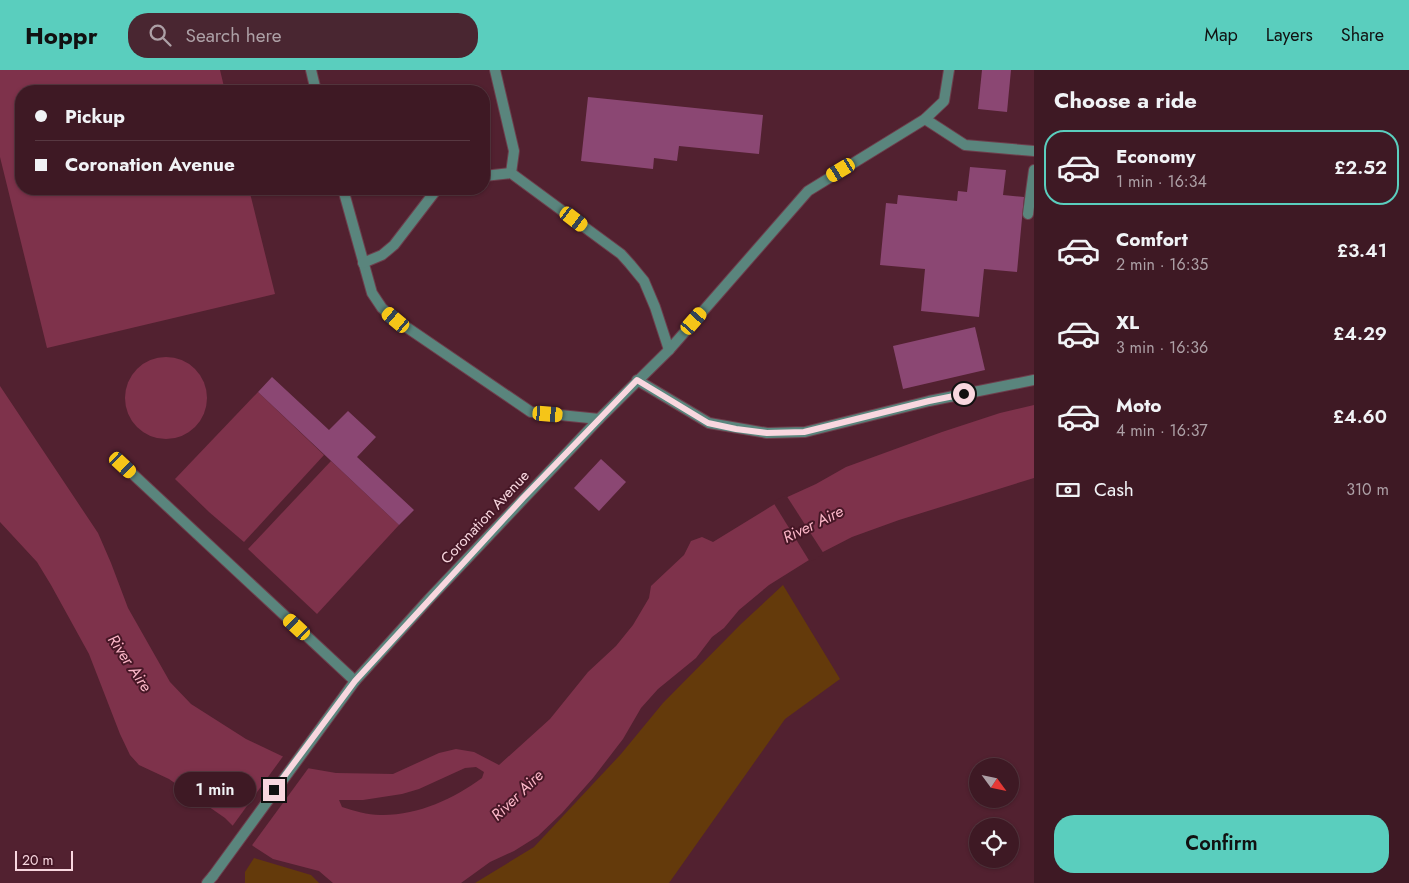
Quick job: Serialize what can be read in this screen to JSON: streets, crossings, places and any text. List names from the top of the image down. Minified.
{"streets":{"lane":["Coronation Avenue"]},"water":["River Aire"],"scale_bar":"20 m","north":"bottom right","page":{"header":"Hoppr","search":"Search here","nav":["Map","Layers","Share"],"heading":"Choose a ride","banner":["Pickup","Coronation Avenue"],"list":[{"name":"Economy","note":"1 min · 16:34","value":"£2.52"},{"name":"Comfort","note":"2 min · 16:35","value":"£3.41"},{"name":"XL","note":"3 min · 16:36","value":"£4.29"},{"name":"Moto","note":"4 min · 16:37","value":"£4.60"}],"pay":["Cash","310 m"],"bubble":"1 min","buttons":"Confirm","scale":"20 m"}}
